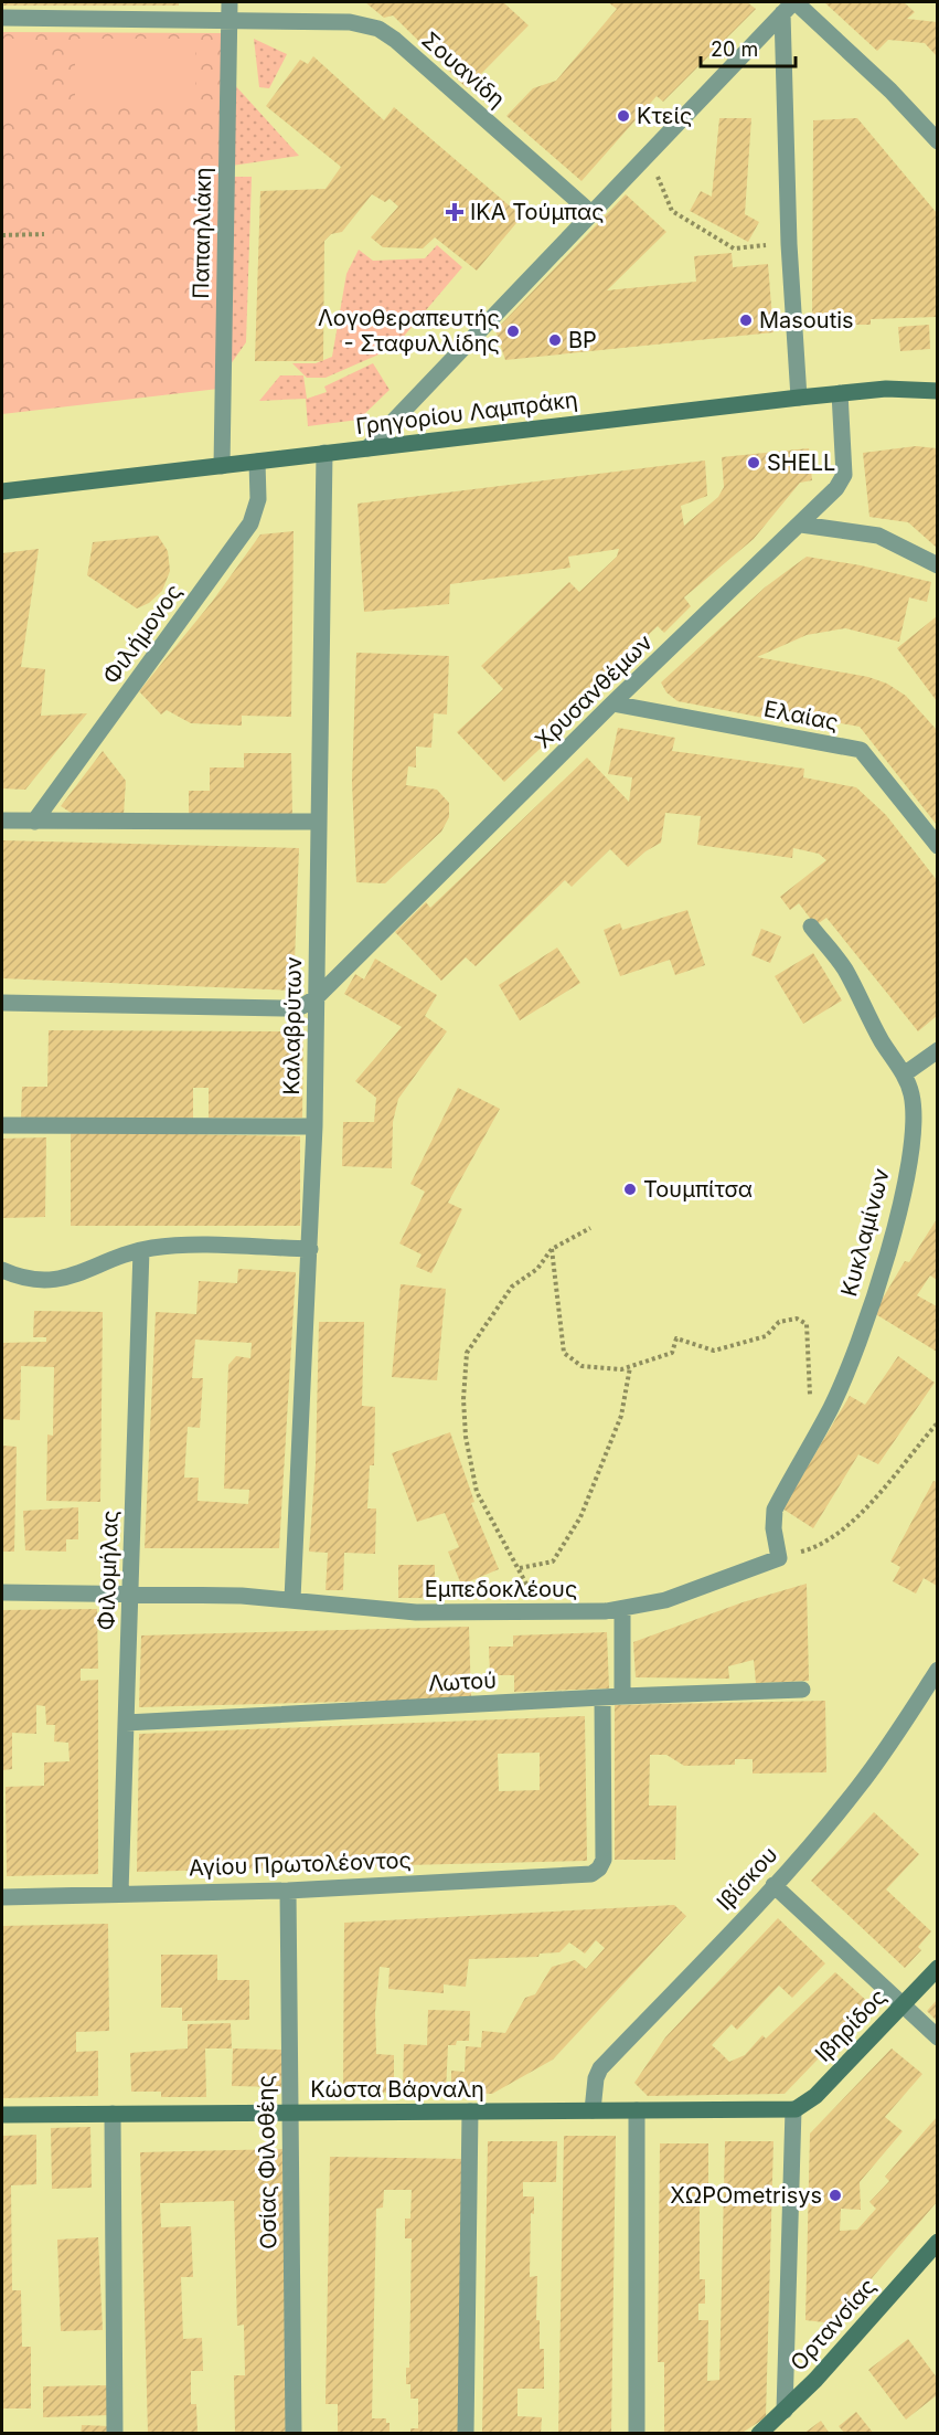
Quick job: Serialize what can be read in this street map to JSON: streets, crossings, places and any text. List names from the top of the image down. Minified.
{"streets":{"street":["Σουανίδη","Παπαηλιάκη","Γρηγορίου Λαμπράκη","Φιλήμονος","Χρυσανθέμων","Ελαίας","Καλαβρύτων","Κυκλαμίνων","Φιλομήλας","Εμπεδοκλέους","Λωτού","Αγίου Πρωτολέοντος","Ιβίσκου","Ιβηρίδος","Κώστα Βάρναλη","Οσίας Φιλοθέης","Ορτανσίας"]},"crossings":[["Σουανίδη","Παπαηλιάκη"],["Παπαηλιάκη","Γρηγορίου Λαμπράκη"],["Γρηγορίου Λαμπράκη","Φιλήμονος"],["Γρηγορίου Λαμπράκη","Χρυσανθέμων"],["Γρηγορίου Λαμπράκη","Καλαβρύτων"],["Χρυσανθέμων","Ελαίας"],["Χρυσανθέμων","Καλαβρύτων"],["Καλαβρύτων","Εμπεδοκλέους"],["Κυκλαμίνων","Εμπεδοκλέους"],["Φιλομήλας","Εμπεδοκλέους"],["Φιλομήλας","Λωτού"],["Φιλομήλας","Αγίου Πρωτολέοντος"],["Λωτού","Αγίου Πρωτολέοντος"],["Αγίου Πρωτολέοντος","Οσίας Φιλοθέης"],["Ιβίσκου","Κώστα Βάρναλη"],["Ιβηρίδος","Κώστα Βάρναλη"],["Κώστα Βάρναλη","Οσίας Φιλοθέης"]],"places":{"other":["Κτείς","Masoutis","Λογοθεραπευτής - Σταφυλλίδης","BP","SHELL","Τουμπίτσα","ΧΩΡΟmetrisys"],"health":["ΙΚΑ Τούμπας"]},"scale_bar":"20 m"}
